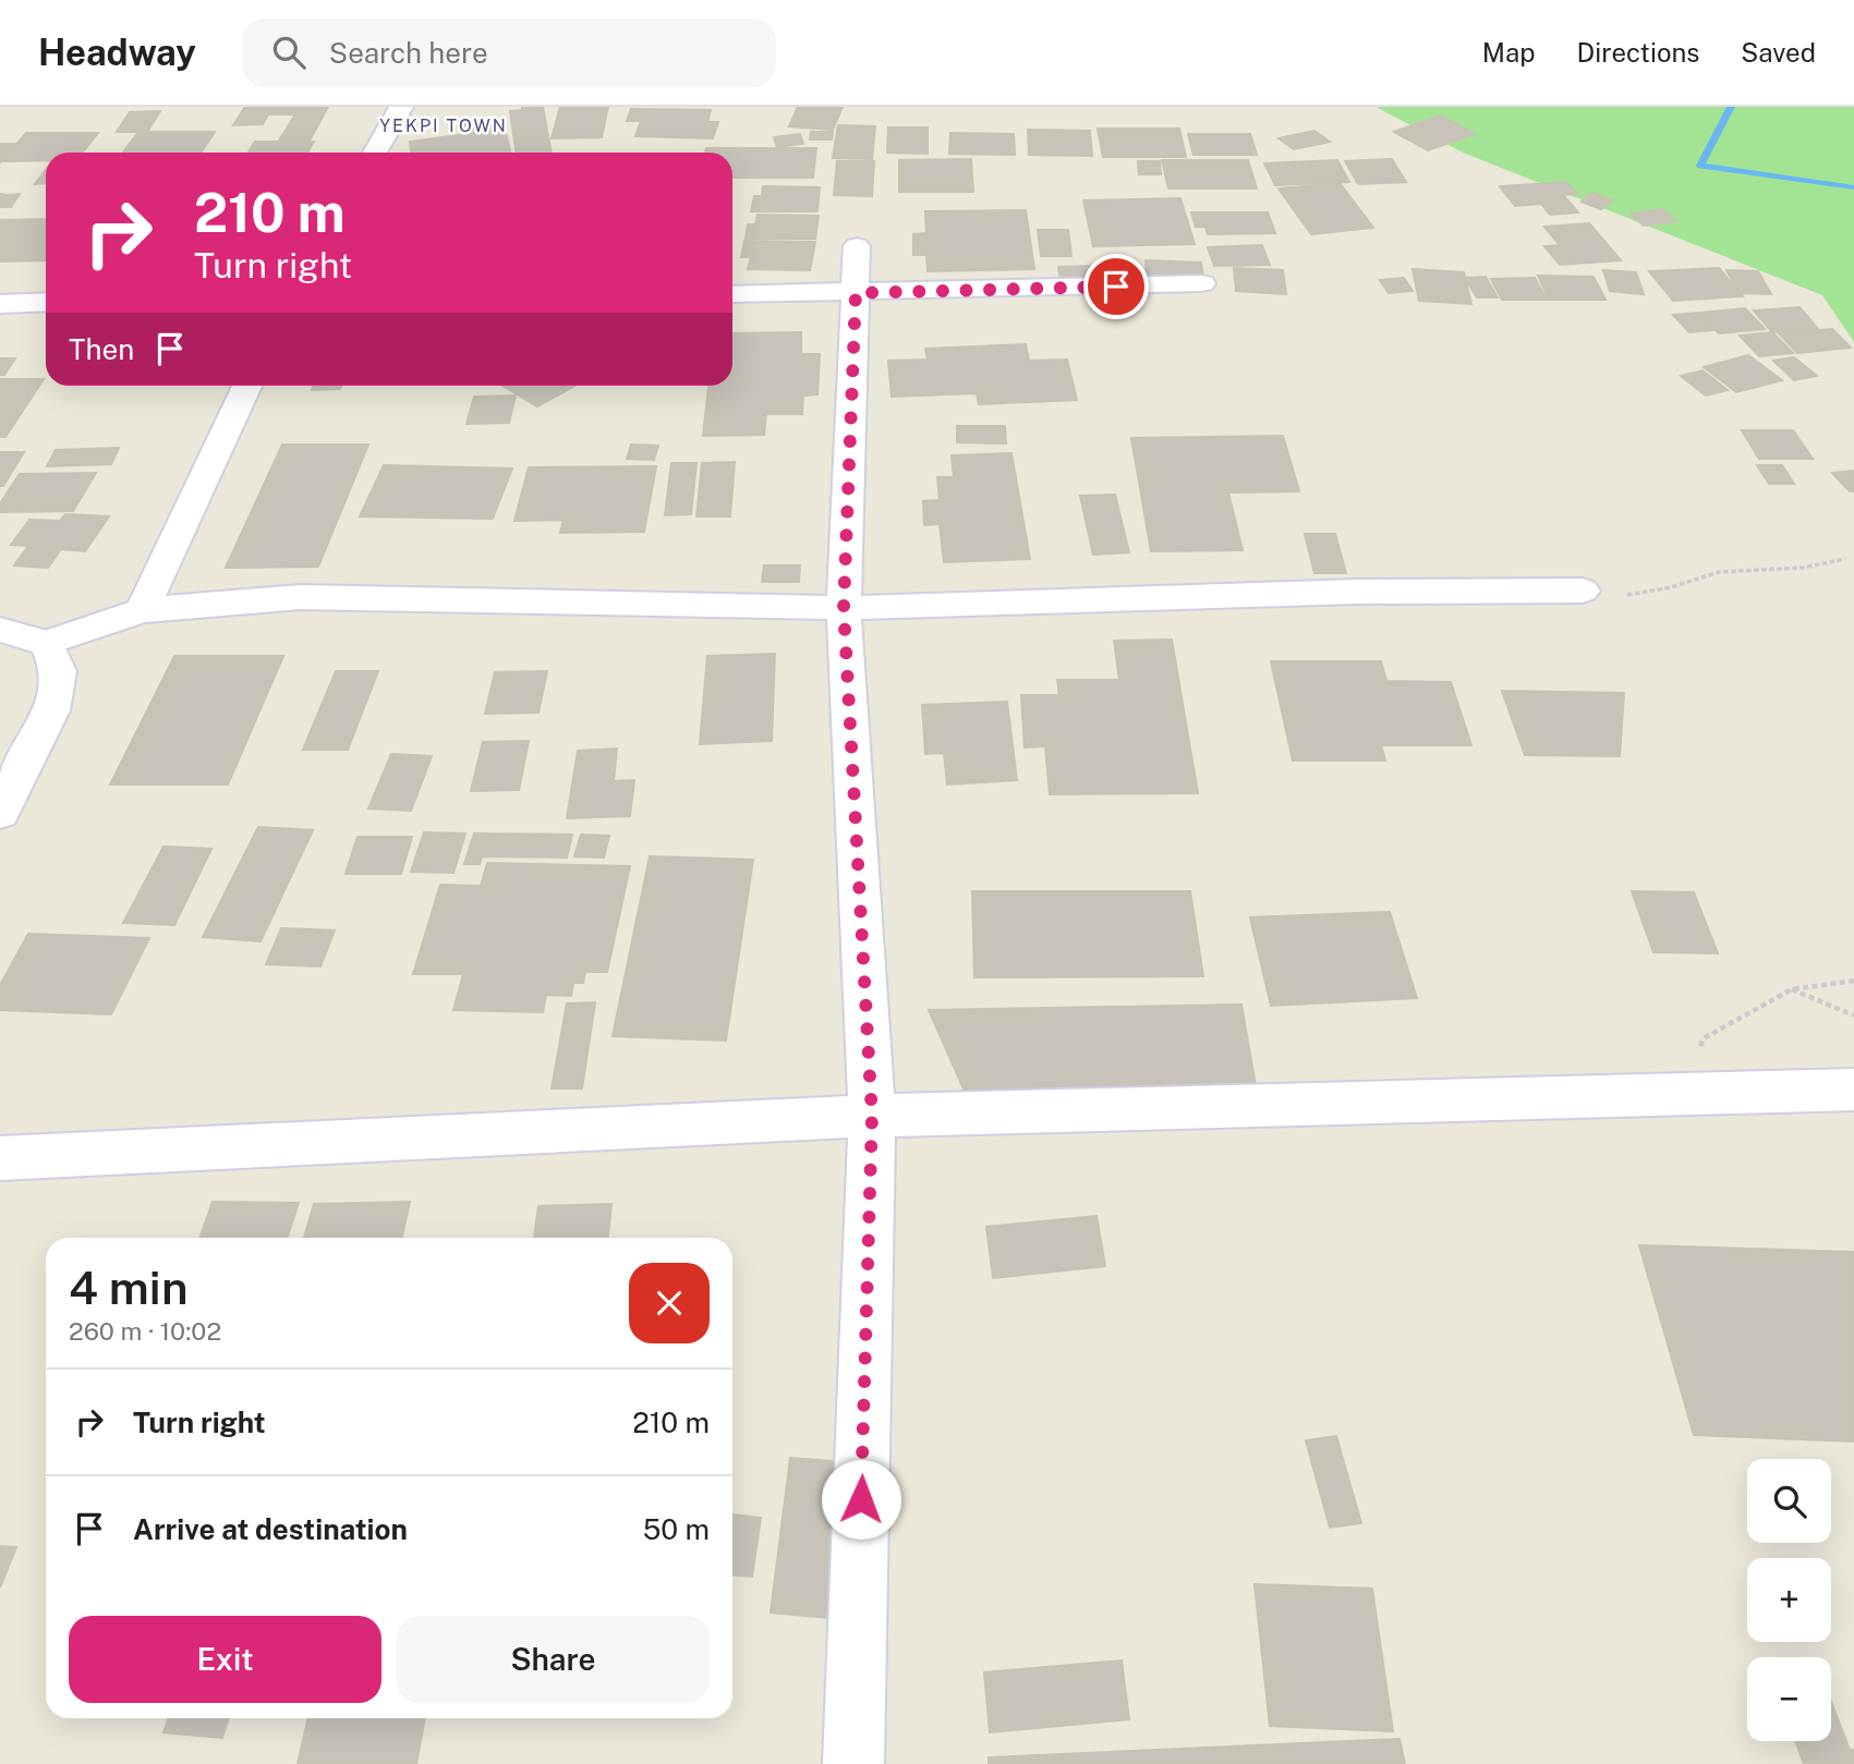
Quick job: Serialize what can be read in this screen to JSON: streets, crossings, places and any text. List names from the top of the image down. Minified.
{"districts":["YEKPI TOWN"],"page":{"header":"Headway","search":"Search here","nav":["Map","Directions","Saved"],"turn":["210 m","Turn right"],"then":"Then","heading":["4 min","260 m · 10:02"],"list":[{"name":"Turn right","value":"210 m"},{"name":"Arrive at destination","value":"50 m"}],"map_buttons":["+","−"],"buttons":["Exit","Share"]}}
